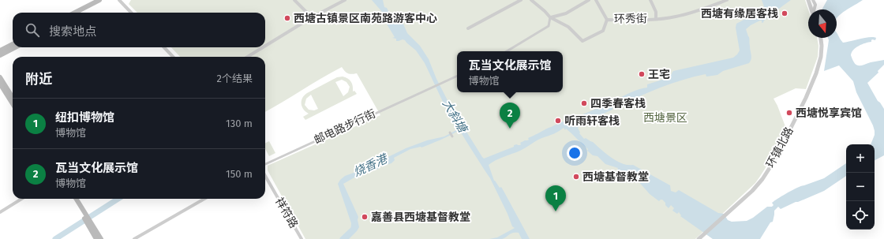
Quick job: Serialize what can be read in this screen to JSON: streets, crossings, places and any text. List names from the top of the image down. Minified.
{"streets":{"street":["环秀街","邮电路步行街","环镇北路","祥符路"]},"water":["大斜塘","烧香港"],"parks":["西塘景区"],"places":["西塘有缘居客栈","西塘古镇景区南苑路游客中心","王宅","四季春客栈","西塘悦享宾馆","听雨轩客栈","西塘基督教堂","嘉善县西塘基督教堂"],"north":"bottom","page":{"search":"搜索地点","popup":["瓦当文化展示馆","博物馆"],"heading":["附近","2个结果"],"list":[{"mark":"1","name":"纽扣博物馆","note":"博物馆","value":"130 m"},{"mark":"2","name":"瓦当文化展示馆","note":"博物馆","value":"150 m"}],"pins":["2","1"],"map_buttons":["+","−"]}}
